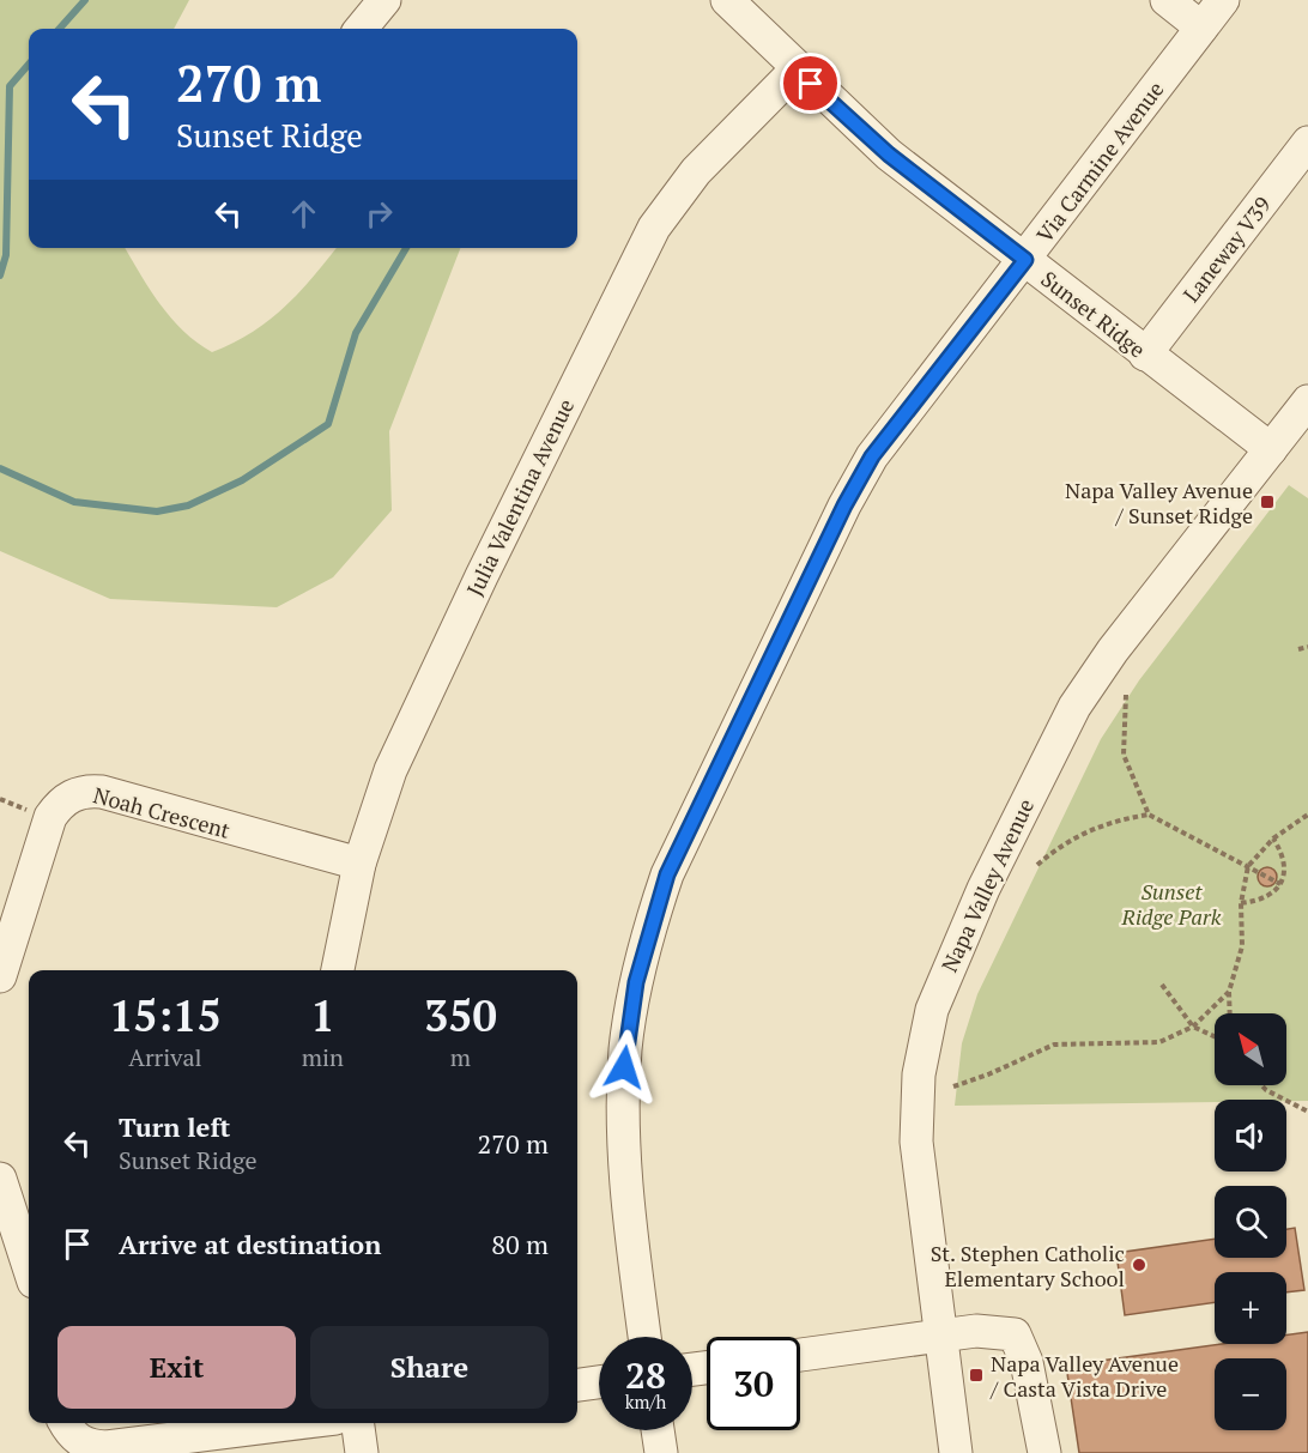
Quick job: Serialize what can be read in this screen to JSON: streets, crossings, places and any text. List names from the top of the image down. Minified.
{"streets":{"street":["Via Carmine Avenue","Laneway V39","Sunset Ridge","Julia Valentina Avenue","Noah Crescent","Napa Valley Avenue"]},"crossings":[["Via Carmine Avenue","Sunset Ridge"],["Laneway V39","Sunset Ridge"],["Sunset Ridge","Julia Valentina Avenue"],["Sunset Ridge","Napa Valley Avenue"],["Julia Valentina Avenue","Noah Crescent"]],"parks":["Sunset Ridge Park"],"places":{"transit":["Napa Valley Avenue / Sunset Ridge","Napa Valley Avenue / Casta Vista Drive"],"other":["St. Stephen Catholic Elementary School"]},"north":"top left","page":{"turn":["270 m","Sunset Ridge"],"eta":["15:15","Arrival","1","min","350","m"],"map_buttons":["+","−"],"list":[{"name":"Turn left","note":"Sunset Ridge","value":"270 m"},{"name":"Arrive at destination","value":"80 m"}],"buttons":["Exit","Share"],"speed":"28 km/h","limit":"30"}}
